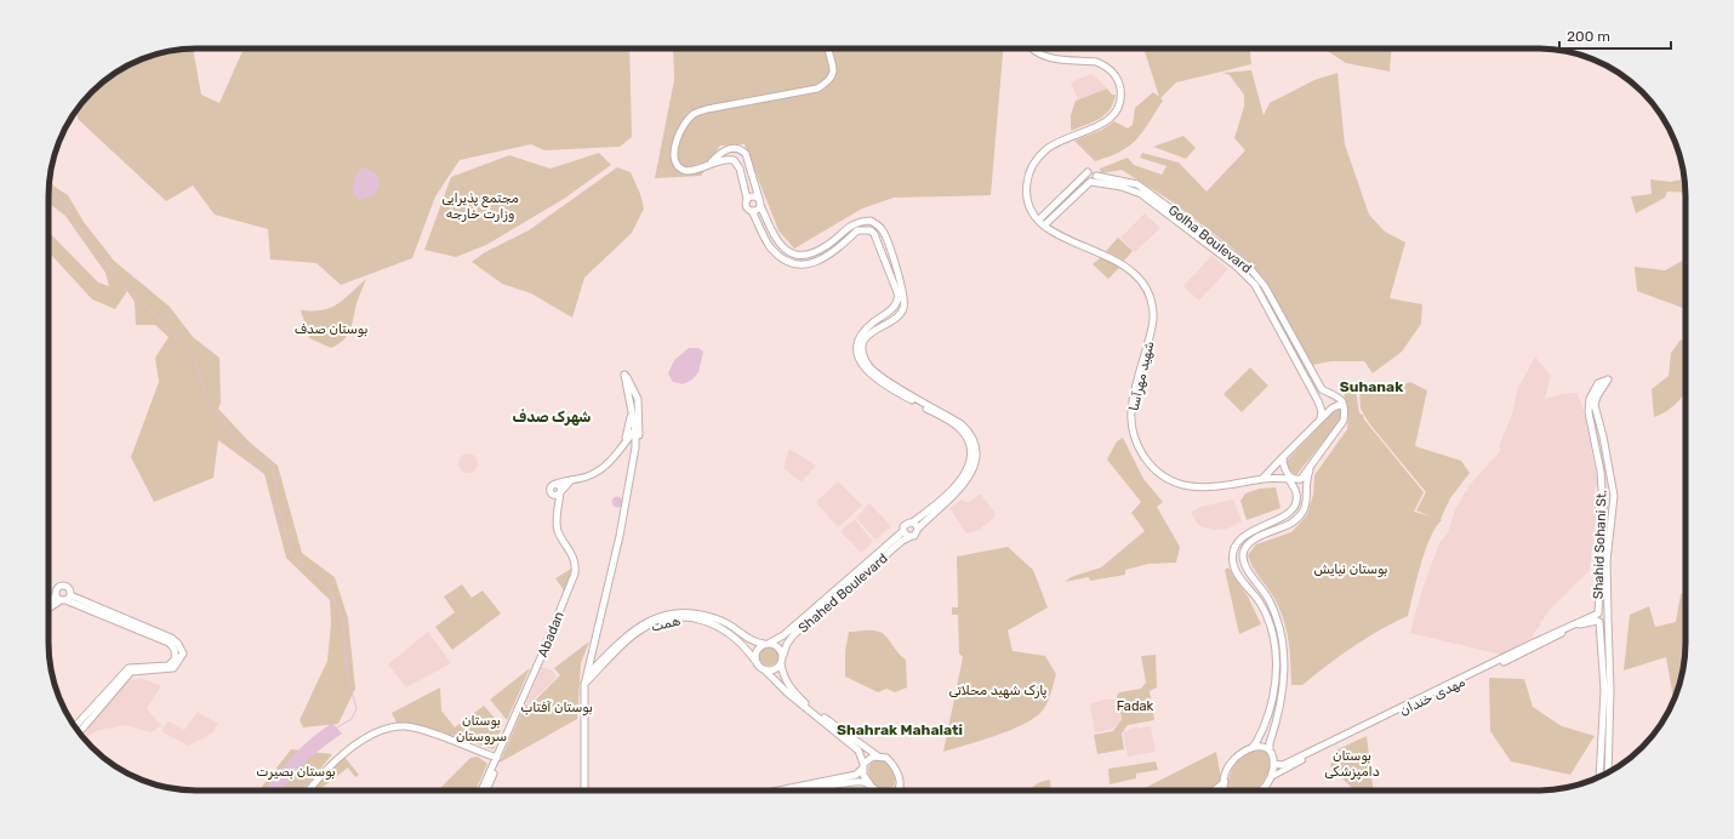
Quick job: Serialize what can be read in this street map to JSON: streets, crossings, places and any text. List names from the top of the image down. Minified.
{"streets":{"main road":["Golha Boulevard","شهید مهرآسا","Shahid Sohani St.","Shahed Boulevard","همت","Abadan","مهدی خندان"]},"crossings":[["Shahid Sohani St.","مهدی خندان"],["Shahed Boulevard","همت"]],"districts":["Suhanak","شهرک صدف","Shahrak Mahalati"],"parks":["مجتمع پذیرایی وزارت خارجه","بوستان صدف","بوستان نیایش","پارک شهید محلاتی","Fadak","بوستان آفتاب","بوستان سروستان","بوستان دامپزشکی","بوستان بصیرت"],"scale_bar":"200 m"}
